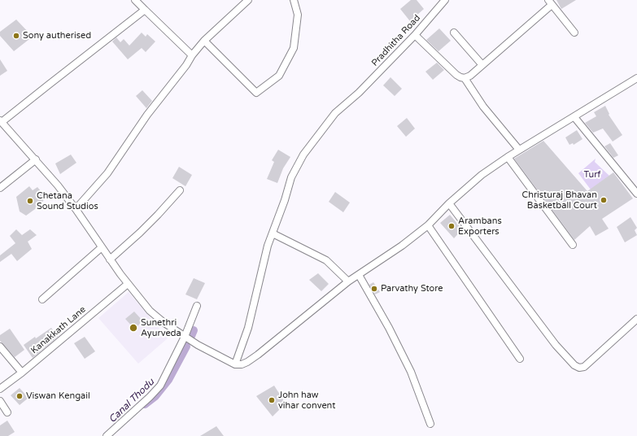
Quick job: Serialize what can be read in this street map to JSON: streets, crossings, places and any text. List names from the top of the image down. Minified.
{"streets":{"street":["Pradhitha Road","Kanakkath Lane"]},"water":["Canal Thodu"],"parks":["Turf"],"places":["Sony autherised","Christuraj Bhavan Basketball Court","Chetana Sound Studios","Arambans Exporters","Parvathy Store","Sunethri Ayurveda","Viswan Kengail","John haw vihar convent"]}
